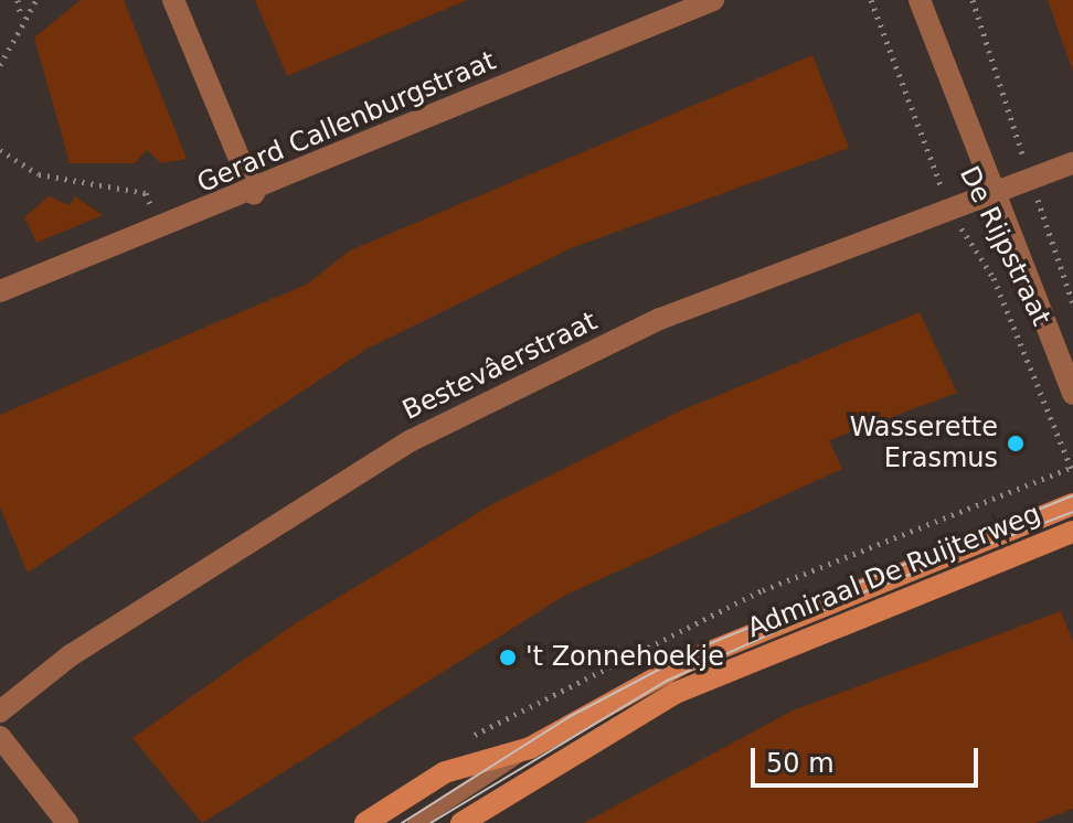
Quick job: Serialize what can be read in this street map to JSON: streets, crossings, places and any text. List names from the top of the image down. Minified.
{"streets":{"street":["Gerard Callenburgstraat","De Rijpstraat","Bestevâerstraat","Admiraal De Ruijterweg"]},"crossings":[["De Rijpstraat","Bestevâerstraat"]],"places":["Wasserette Erasmus","'t Zonnehoekje"],"scale_bar":"50 m"}
